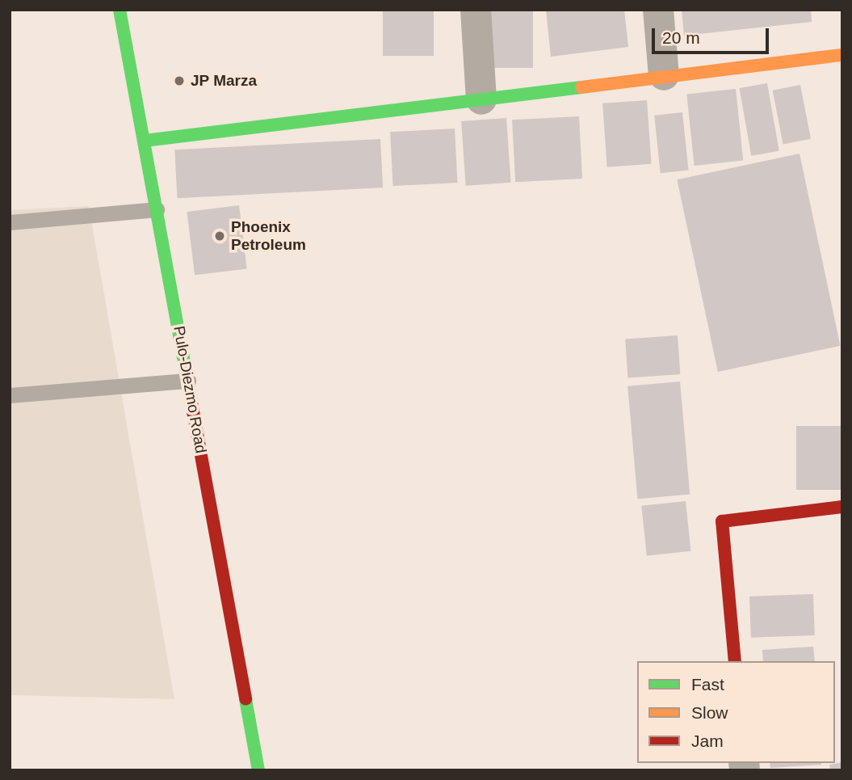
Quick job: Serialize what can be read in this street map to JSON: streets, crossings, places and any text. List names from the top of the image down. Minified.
{"streets":{"street":["Pulo-Diezmo Road"]},"places":["JP Marza","Phoenix Petroleum"],"legend":["Fast","Slow","Jam"],"scale_bar":"20 m"}
